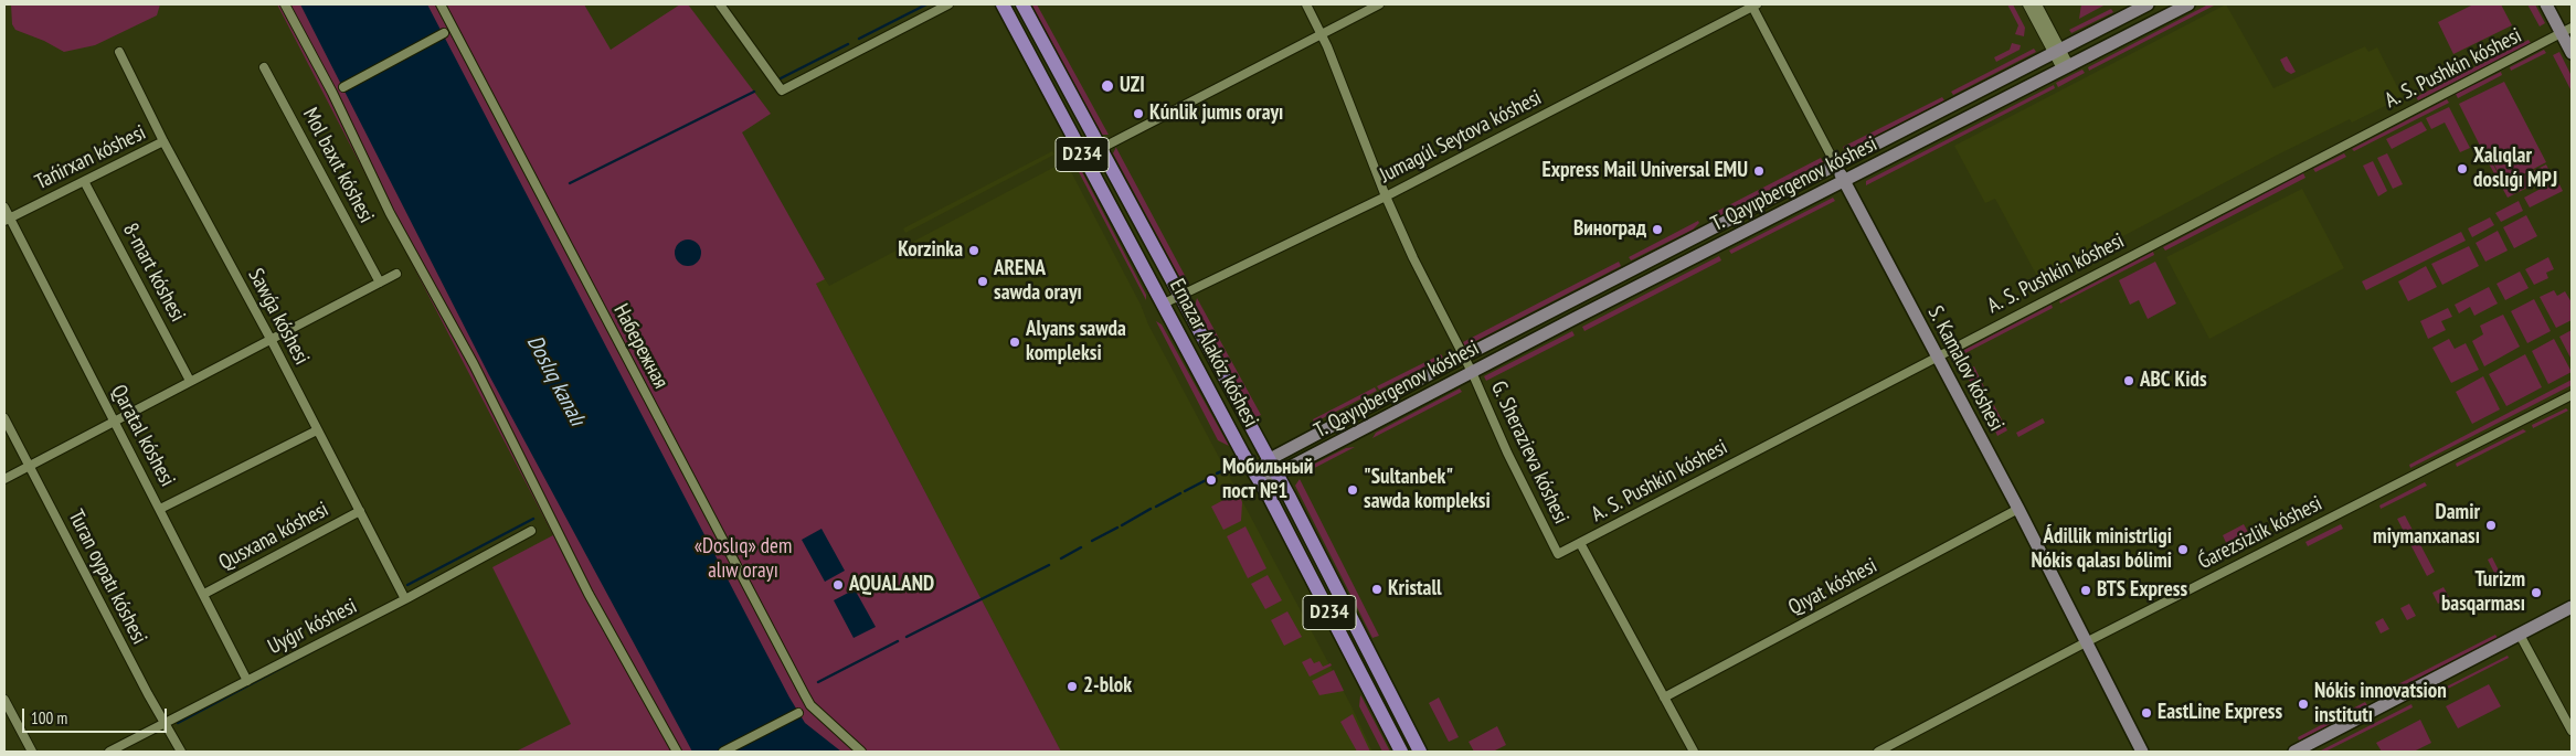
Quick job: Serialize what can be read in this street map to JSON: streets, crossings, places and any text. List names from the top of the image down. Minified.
{"streets":{"main road":["D234","T. Qayıpbergenov kóshesi","Ernazar Alakóz kóshesi","S. Kamalov kóshesi"],"street":["A. S. Pushkin kóshesi","Jumagúl Seytova kóshesi","Tańirxan kóshesi","Mol baxıt kóshesi","8-mart kóshesi","Sawǵa kóshesi","Набережная","Qaratal kóshesi","G. Sherazieva kóshesi","Ǵarezsizlik kóshesi","Qusxana kóshesi","Turan oypatı kóshesi","Qıyat kóshesi","Uyǵır kóshesi"]},"crossings":[["A. S. Pushkin kóshesi","S. Kamalov kóshesi"],["A. S. Pushkin kóshesi","G. Sherazieva kóshesi"],["Jumagúl Seytova kóshesi","Ernazar Alakóz kóshesi"],["Jumagúl Seytova kóshesi","S. Kamalov kóshesi"],["Jumagúl Seytova kóshesi","G. Sherazieva kóshesi"],["Tańirxan kóshesi","8-mart kóshesi"],["Tańirxan kóshesi","Sawǵa kóshesi"],["Tańirxan kóshesi","Qaratal kóshesi"],["T. Qayıpbergenov kóshesi","Ernazar Alakóz kóshesi"],["T. Qayıpbergenov kóshesi","S. Kamalov kóshesi"],["T. Qayıpbergenov kóshesi","G. Sherazieva kóshesi"],["Sawǵa kóshesi","Qusxana kóshesi"],["Sawǵa kóshesi","Uyǵır kóshesi"],["S. Kamalov kóshesi","Ǵarezsizlik kóshesi"],["S. Kamalov kóshesi","Qıyat kóshesi"],["Qaratal kóshesi","Qusxana kóshesi"],["Qaratal kóshesi","Uyǵır kóshesi"],["G. Sherazieva kóshesi","Qıyat kóshesi"],["Turan oypatı kóshesi","Uyǵır kóshesi"]],"water":["Doslıq kanalı"],"parks":["«Doslıq» dem alıw orayı"],"places":["UZI","Kúnlik jumıs orayı","Xalıqlar doslıǵı MPJ","Express Mail Universal EMU","Виноград","Korzinka","ARENA sawda orayı","Alyans sawda kompleksi","ABC Kids","Мобильный пост №1","\"Sultanbek\" sawda kompleksi","Damir miymanxanası","Ádillik ministrligi Nókis qalası bólimi","AQUALAND","Kristall","BTS Express","Turizm basqarması","2-blok","Nókis innovatsion institutı","EastLine Express"],"scale_bar":"100 m"}
